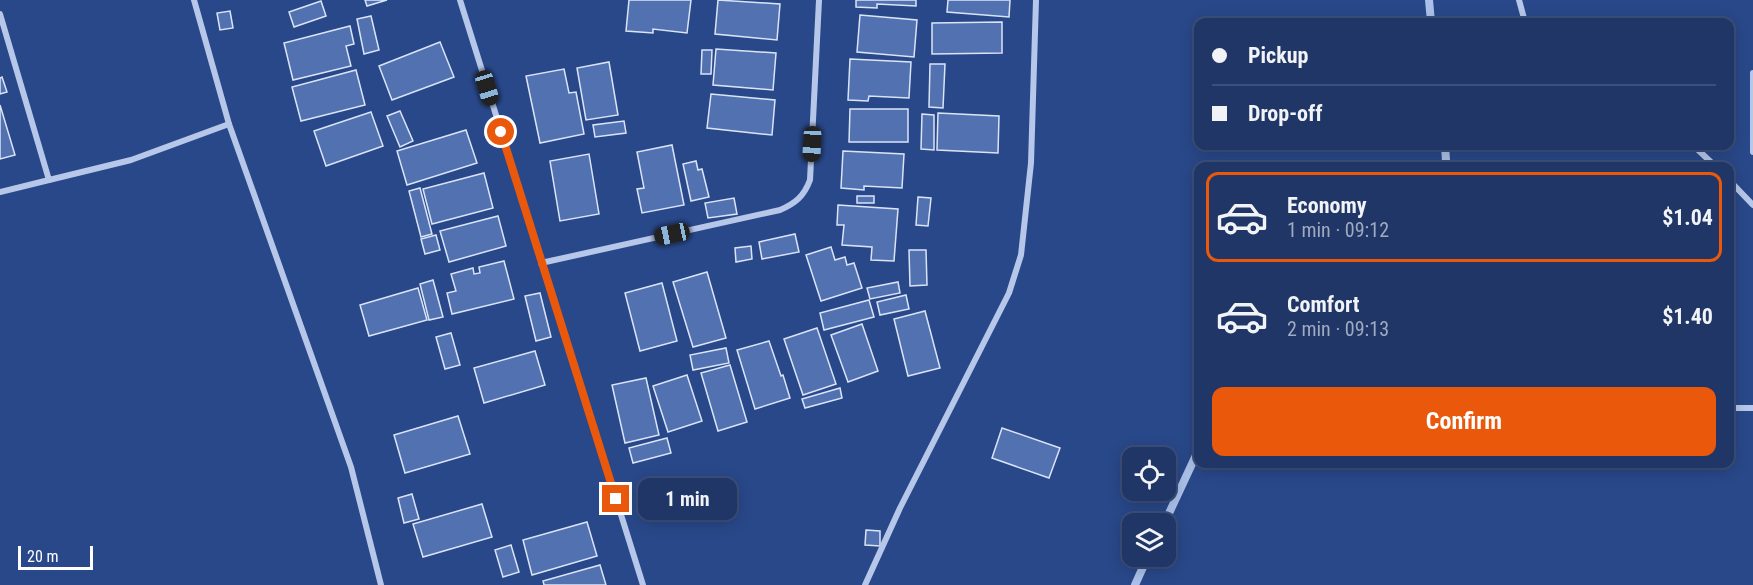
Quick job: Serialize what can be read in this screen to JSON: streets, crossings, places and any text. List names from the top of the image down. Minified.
{"scale_bar":"20 m","page":{"banner":["Pickup","Drop-off"],"list":[{"name":"Economy","note":"1 min · 09:12","value":"$1.04"},{"name":"Comfort","note":"2 min · 09:13","value":"$1.40"}],"buttons":"Confirm","bubble":"1 min","scale":"20 m"}}
